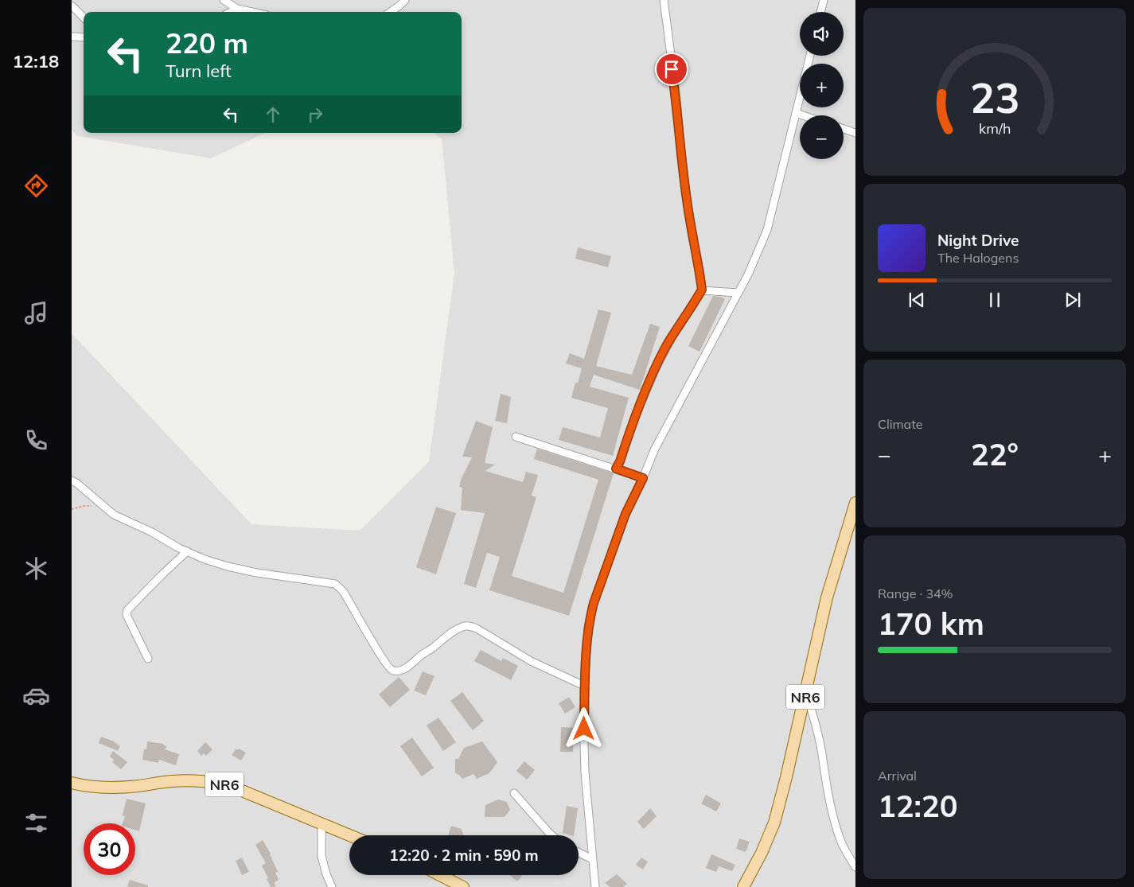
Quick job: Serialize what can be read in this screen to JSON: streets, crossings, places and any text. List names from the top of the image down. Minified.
{"streets":{"main road":["NR6"]},"page":{"tabs":"12:18","map_buttons":["+","−"],"turn":["220 m","Turn left"],"song":["Night Drive","The Halogens"],"tile":["Climate",["Range · 34%","170 km"],["Arrival","12:20"]],"heat":["−","22°","+"],"limit":"30","trip":"12:20 · 2 min · 590 m","gauge":["23","km/h"]}}
